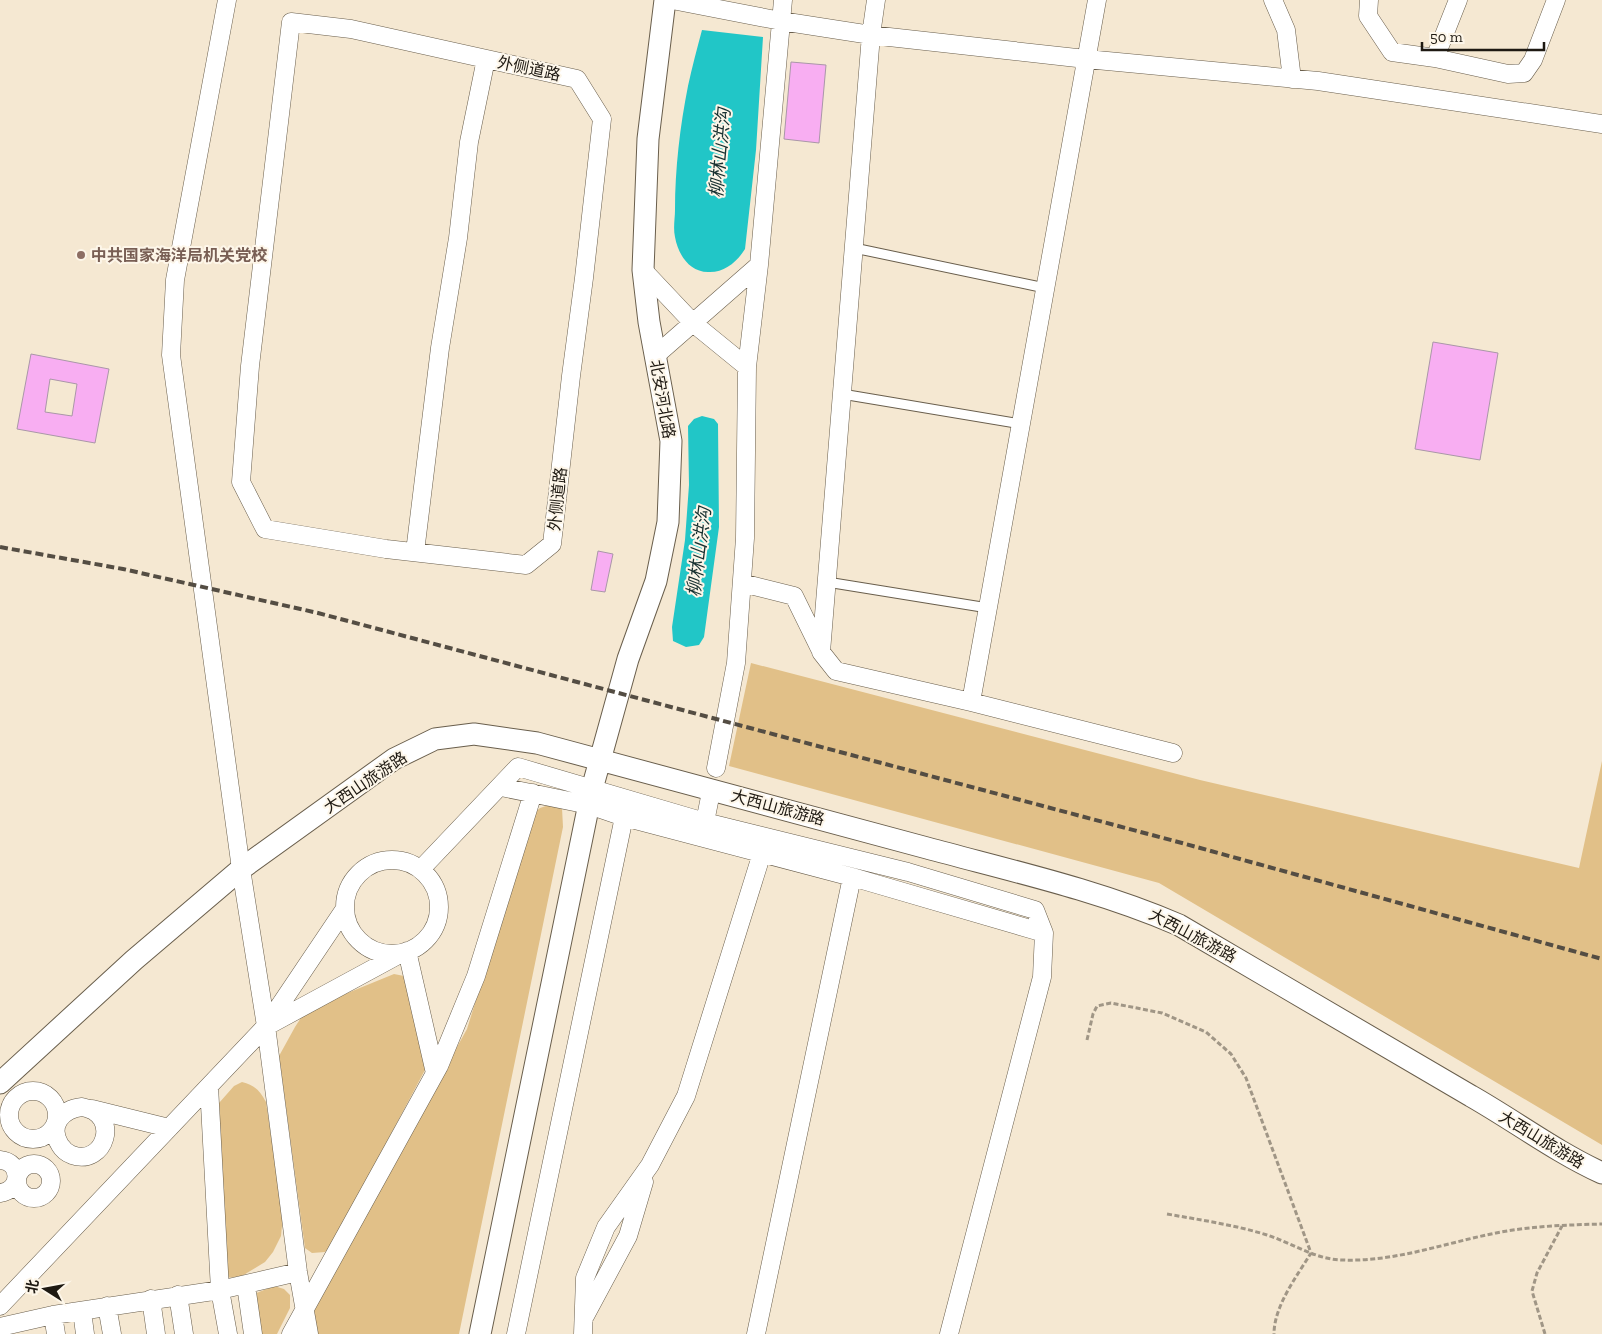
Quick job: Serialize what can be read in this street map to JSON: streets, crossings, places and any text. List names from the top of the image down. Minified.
{"streets":{"street":["外侧道路","北安河北路","大西山旅游路"]},"crossings":[["北安河北路","大西山旅游路"]],"water":["柳林山洪沟"],"places":["中共国家海洋局机关党校"],"scale_bar":"50 m","north":"left"}
